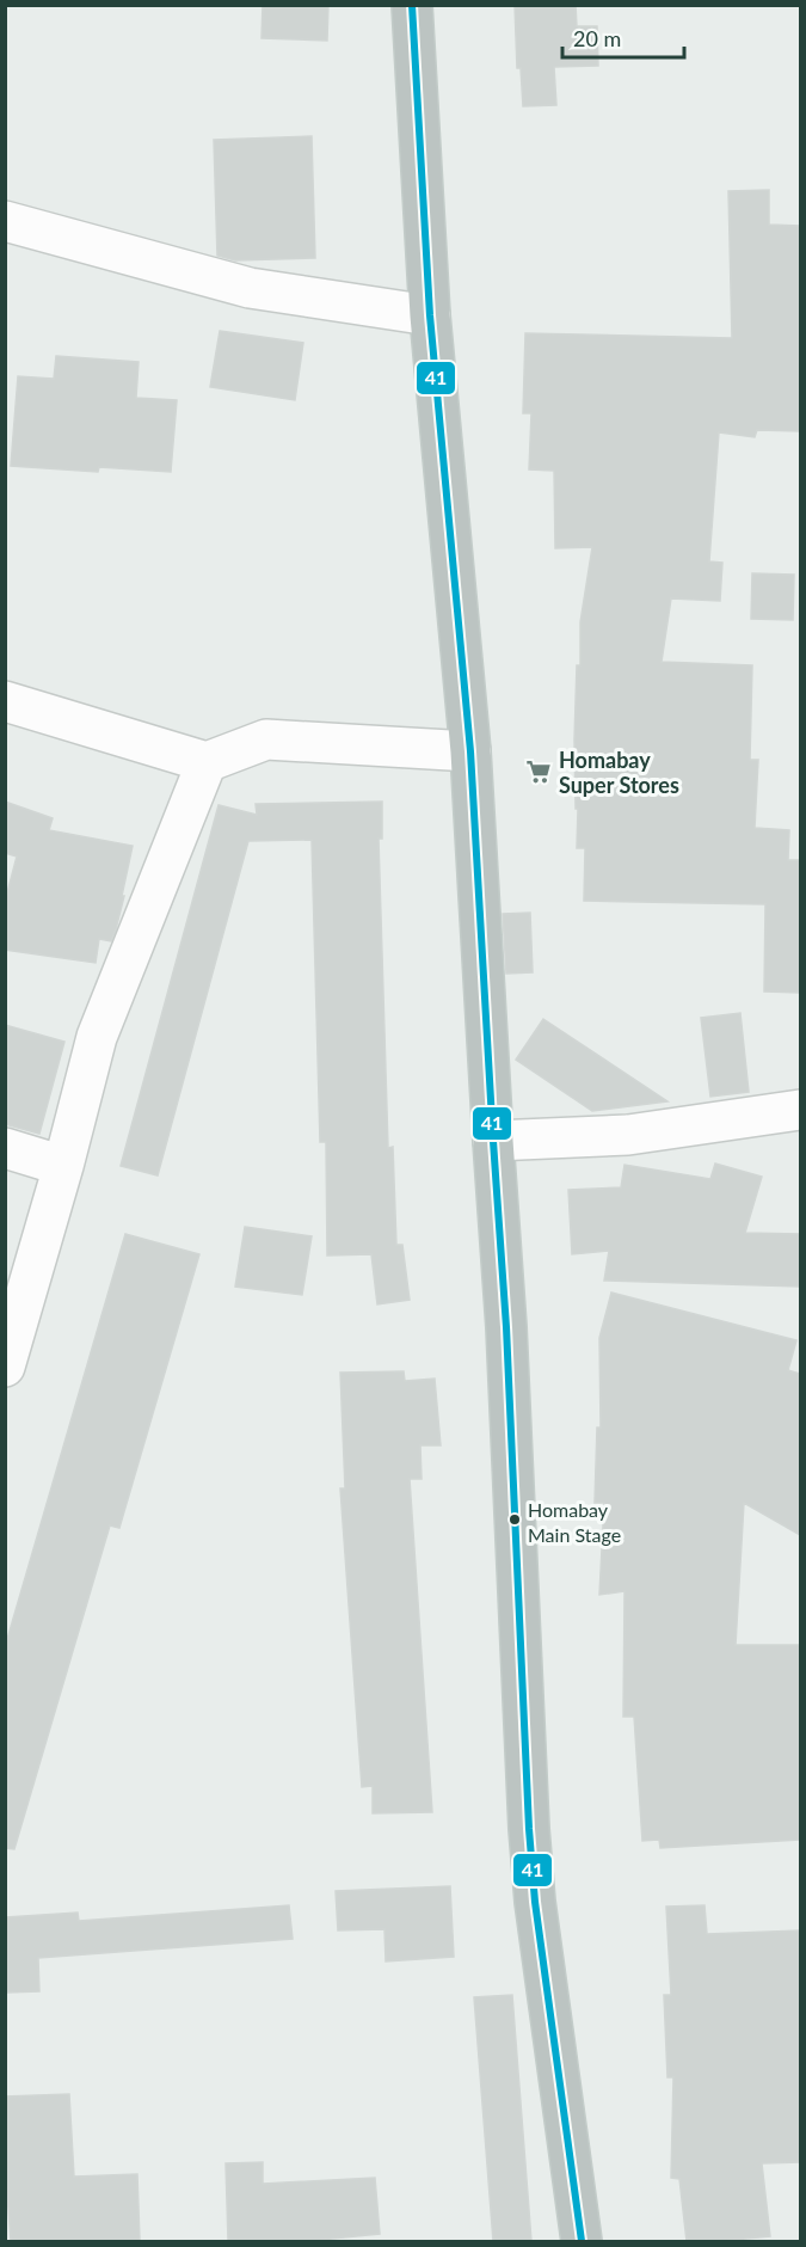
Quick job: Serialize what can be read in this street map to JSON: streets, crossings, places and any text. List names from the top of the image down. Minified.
{"places":{"supermarket":["Homabay Super Stores"],"other":["Homabay Main Stage"]},"lines":["transit line 41"],"scale_bar":"20 m"}
